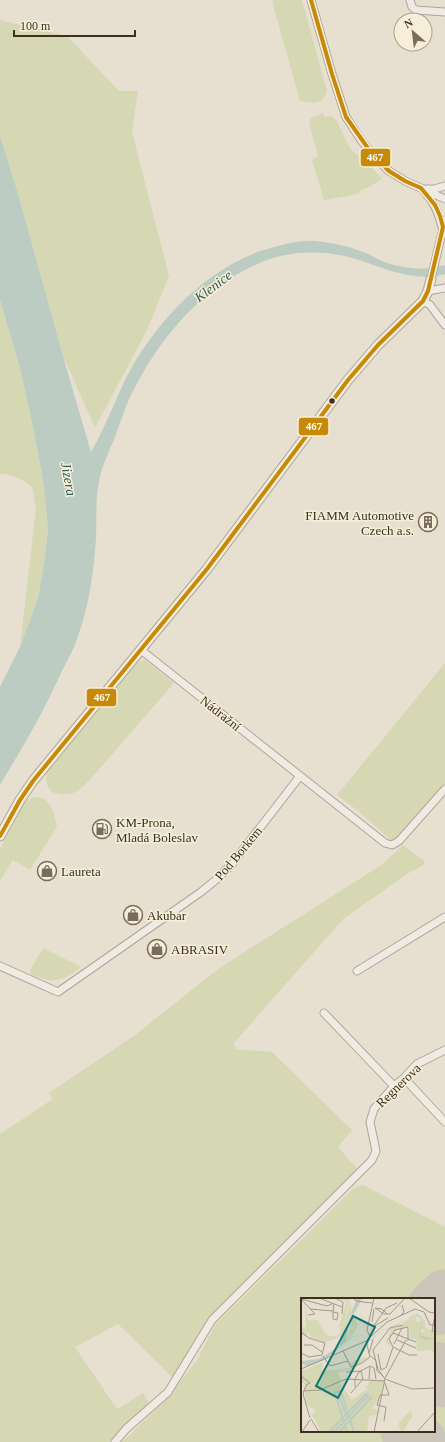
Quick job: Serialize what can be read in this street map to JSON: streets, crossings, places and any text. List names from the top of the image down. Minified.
{"streets":{"street":["Nádražní","Pod Borkem","Regnerova"]},"crossings":[["Nádražní","Pod Borkem"]],"water":["Klenice","Jizera"],"places":{"building":["FIAMM Automotive Czech a.s."],"fuel station":["KM-Prona, Mladá Boleslav"],"shop":["Laureta","Akubar","ABRASIV"]},"lines":["transit line 467"],"scale_bar":"100 m","north":"top left"}
